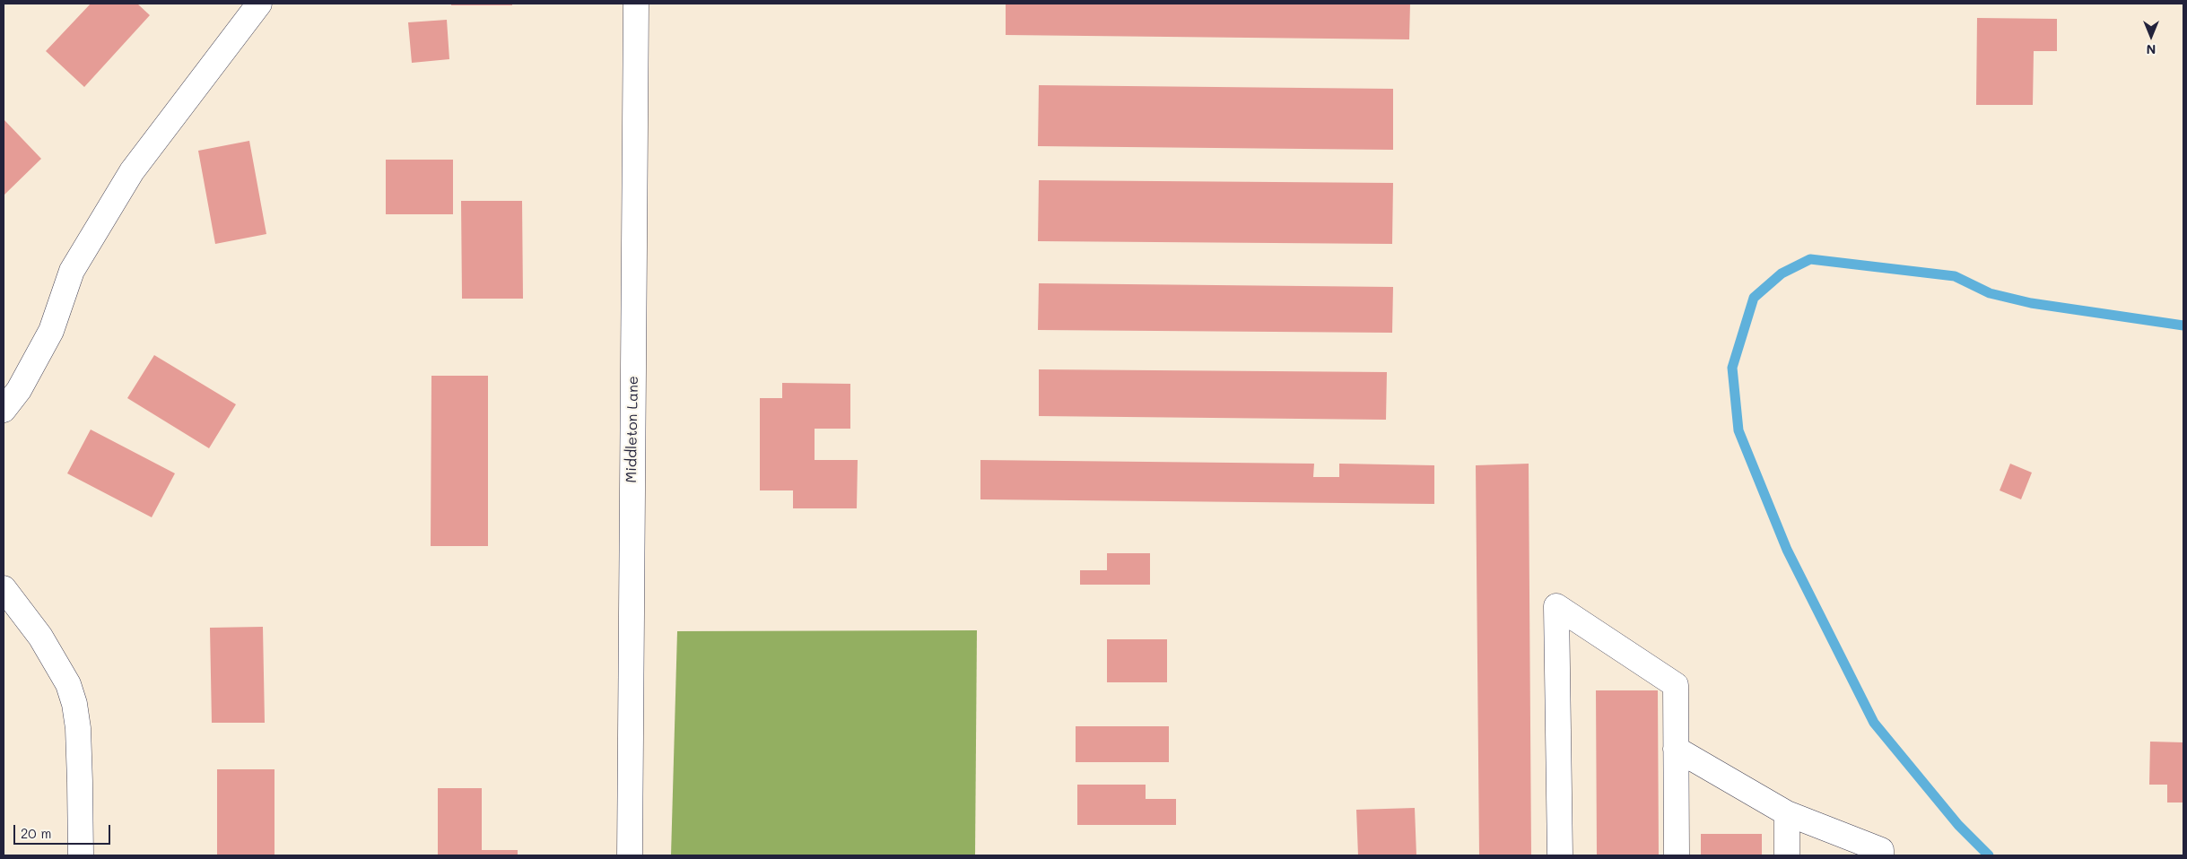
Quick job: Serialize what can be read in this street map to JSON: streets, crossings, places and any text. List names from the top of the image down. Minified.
{"streets":{"street":["Middleton Lane"]},"scale_bar":"20 m","north":"bottom"}
